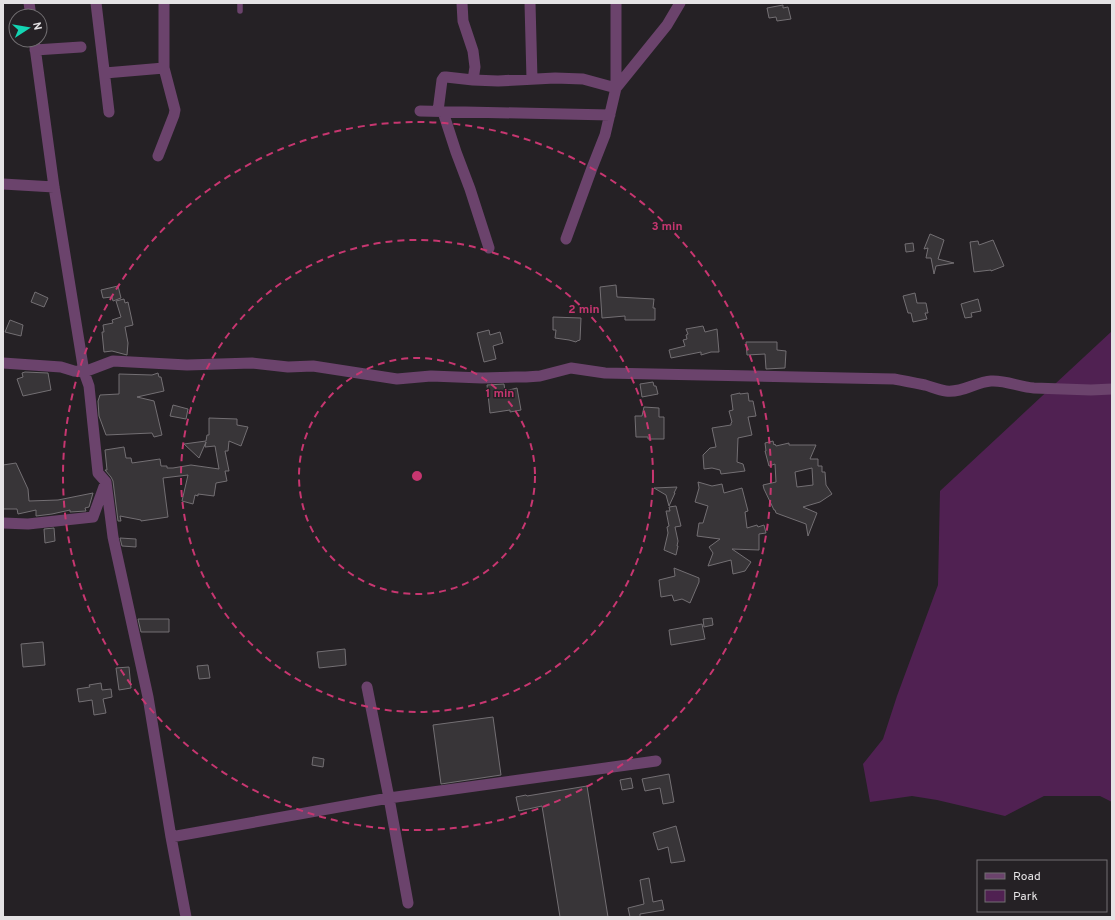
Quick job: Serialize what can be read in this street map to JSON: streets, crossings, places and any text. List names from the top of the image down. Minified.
{"legend":["Road","Park"],"north":"right","rings":["3 min","2 min","1 min"]}
